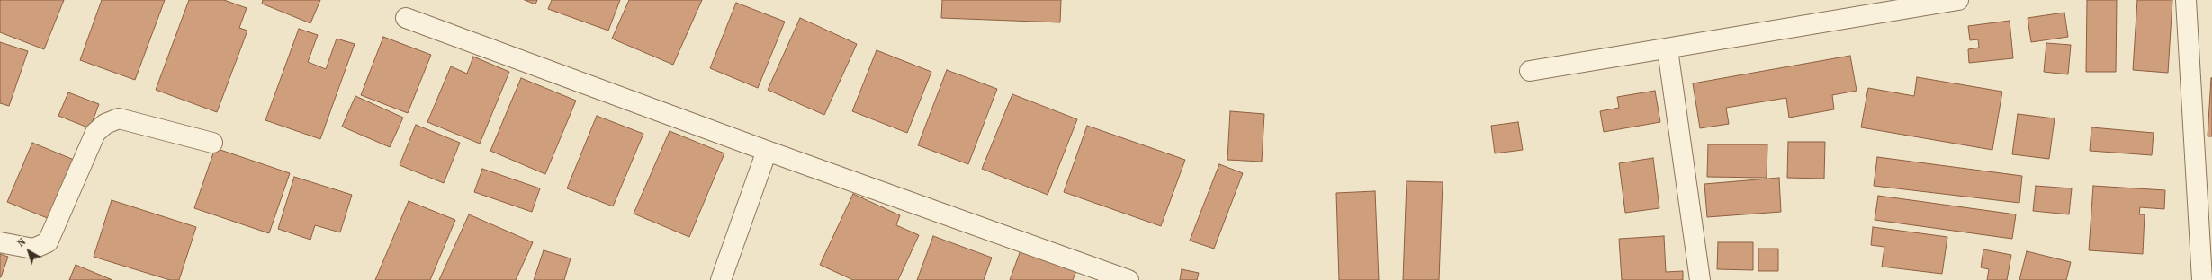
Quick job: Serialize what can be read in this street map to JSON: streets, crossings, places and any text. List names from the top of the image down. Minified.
{"north":"top left"}
